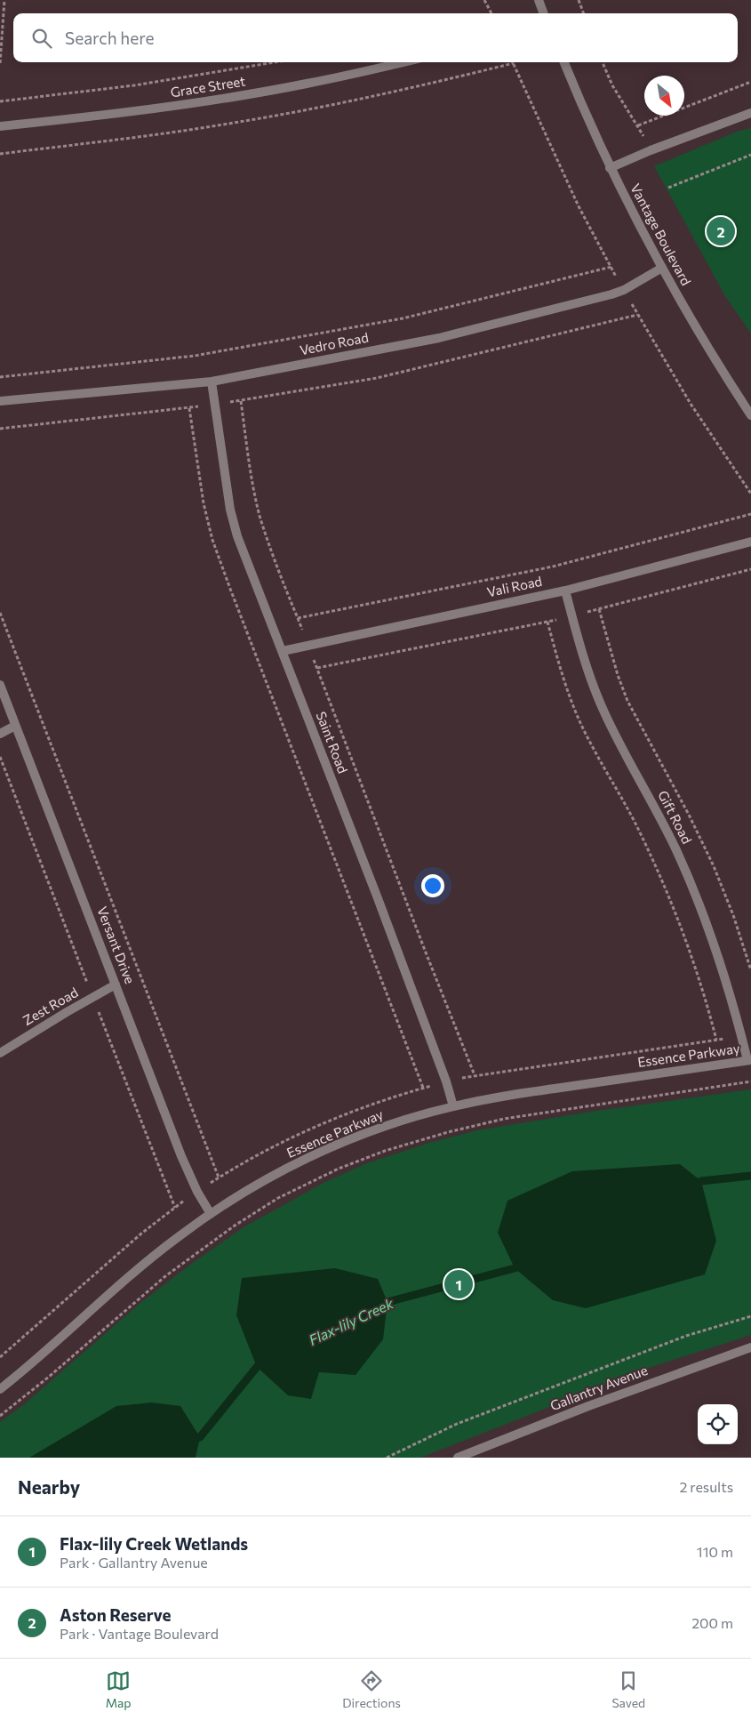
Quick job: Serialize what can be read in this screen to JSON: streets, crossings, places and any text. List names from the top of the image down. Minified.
{"streets":{"street":["Grace Street","Vantage Boulevard","Vedro Road","Vali Road","Saint Road","Gift Road","Versant Drive","Zest Road","Essence Parkway","Gallantry Avenue"]},"crossings":[["Vantage Boulevard","Vedro Road"],["Vedro Road","Saint Road"],["Vali Road","Saint Road"],["Vali Road","Gift Road"],["Saint Road","Essence Parkway"],["Gift Road","Essence Parkway"],["Versant Drive","Zest Road"],["Versant Drive","Essence Parkway"]],"water":["Flax-lily Creek"],"north":"bottom right","page":{"search":"Search here","pins":["2","1"],"heading":["Nearby","2 results"],"list":[{"mark":"1","name":"Flax-lily Creek Wetlands","note":"Park · Gallantry Avenue","value":"110 m"},{"mark":"2","name":"Aston Reserve","note":"Park · Vantage Boulevard","value":"200 m"}],"nav":["Map","Directions","Saved"]}}
